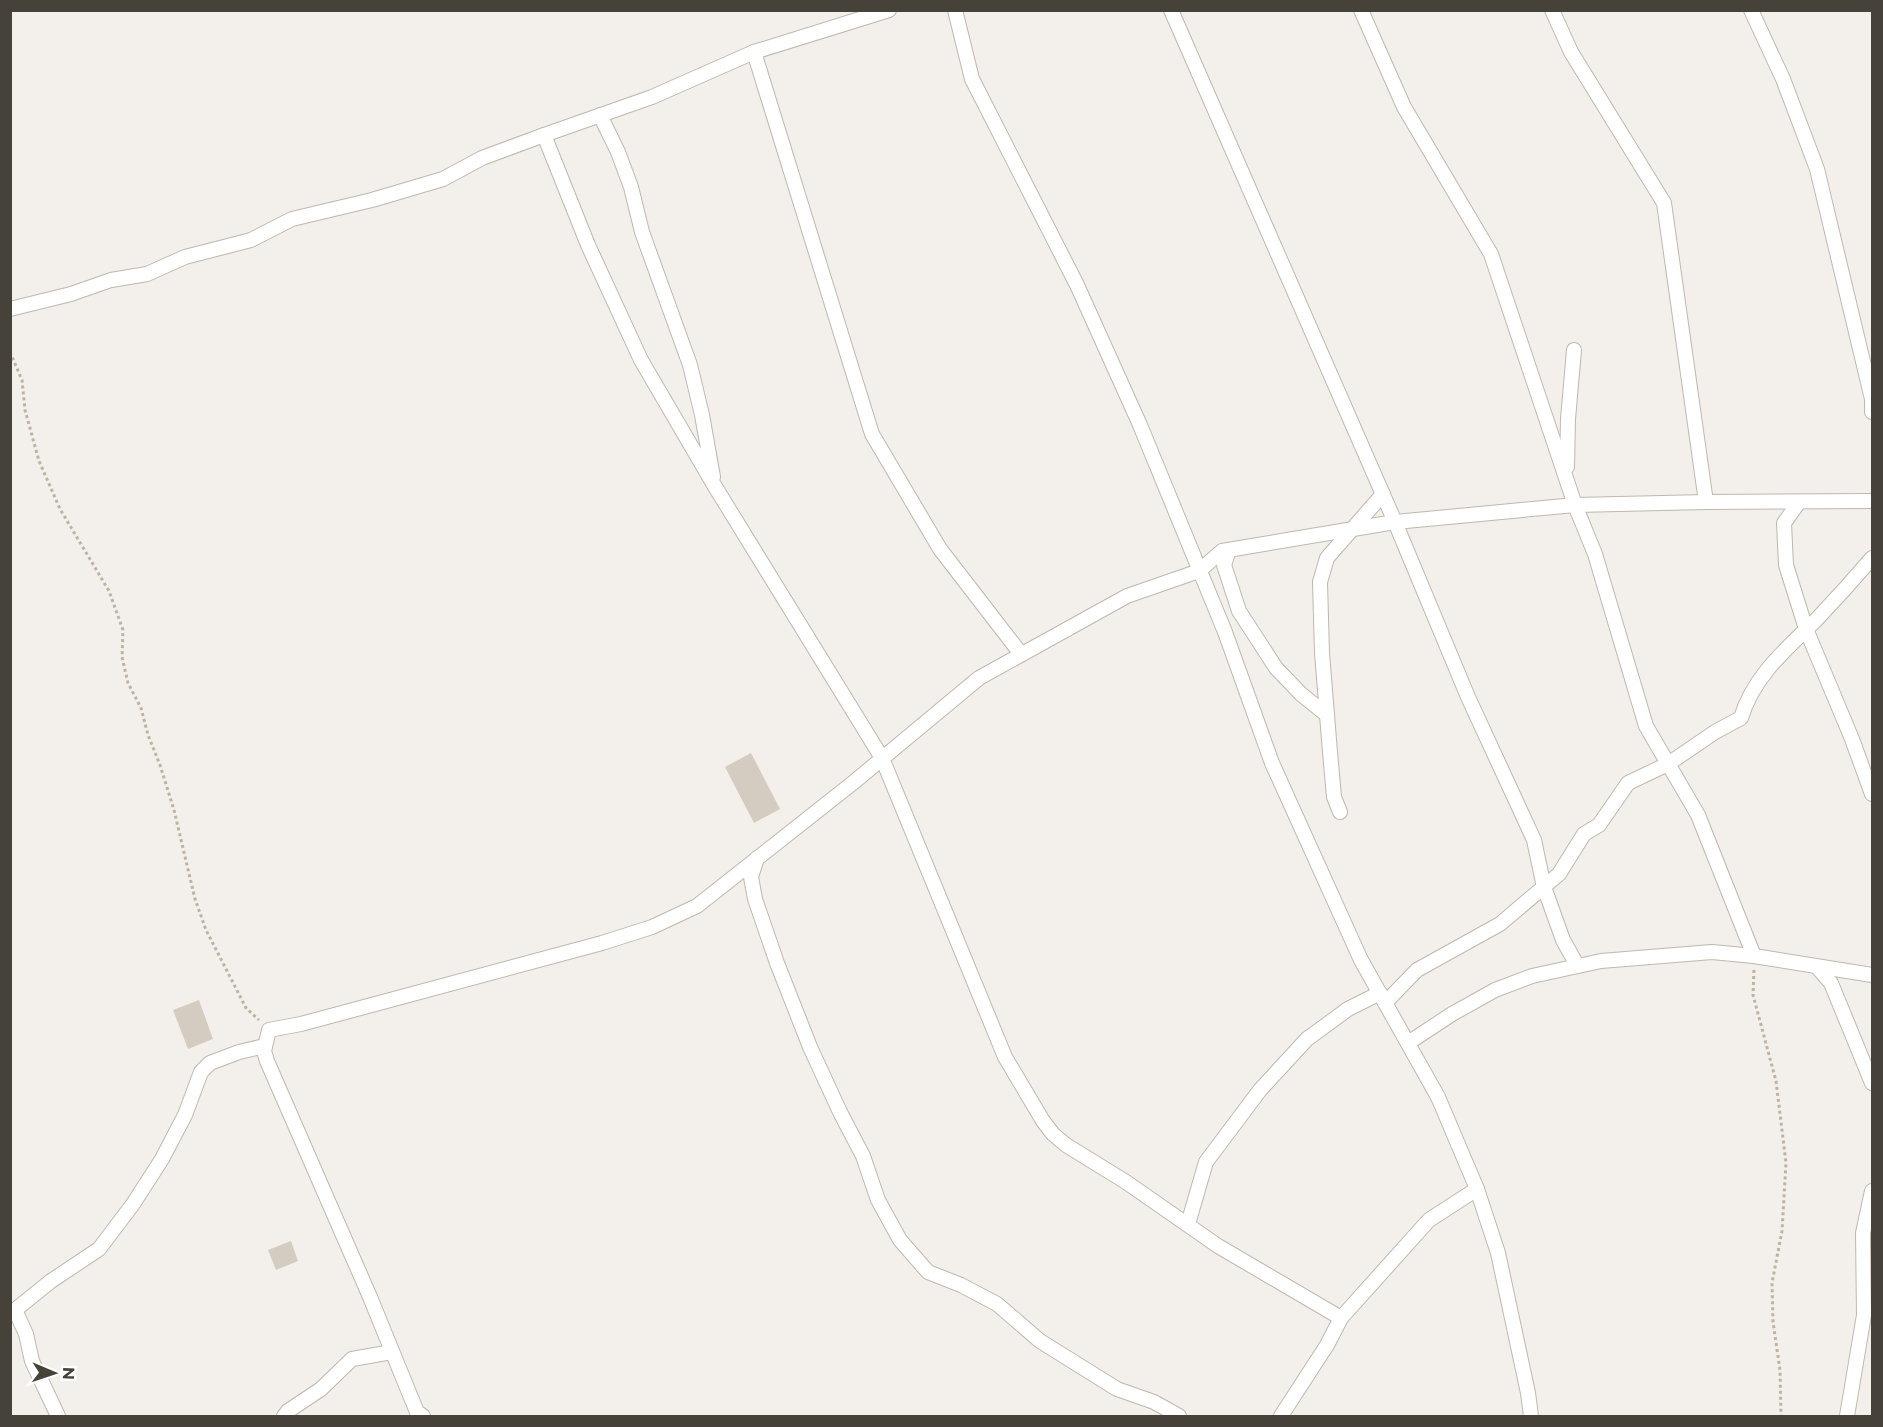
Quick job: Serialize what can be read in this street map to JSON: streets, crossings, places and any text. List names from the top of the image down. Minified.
{"north":"right"}
